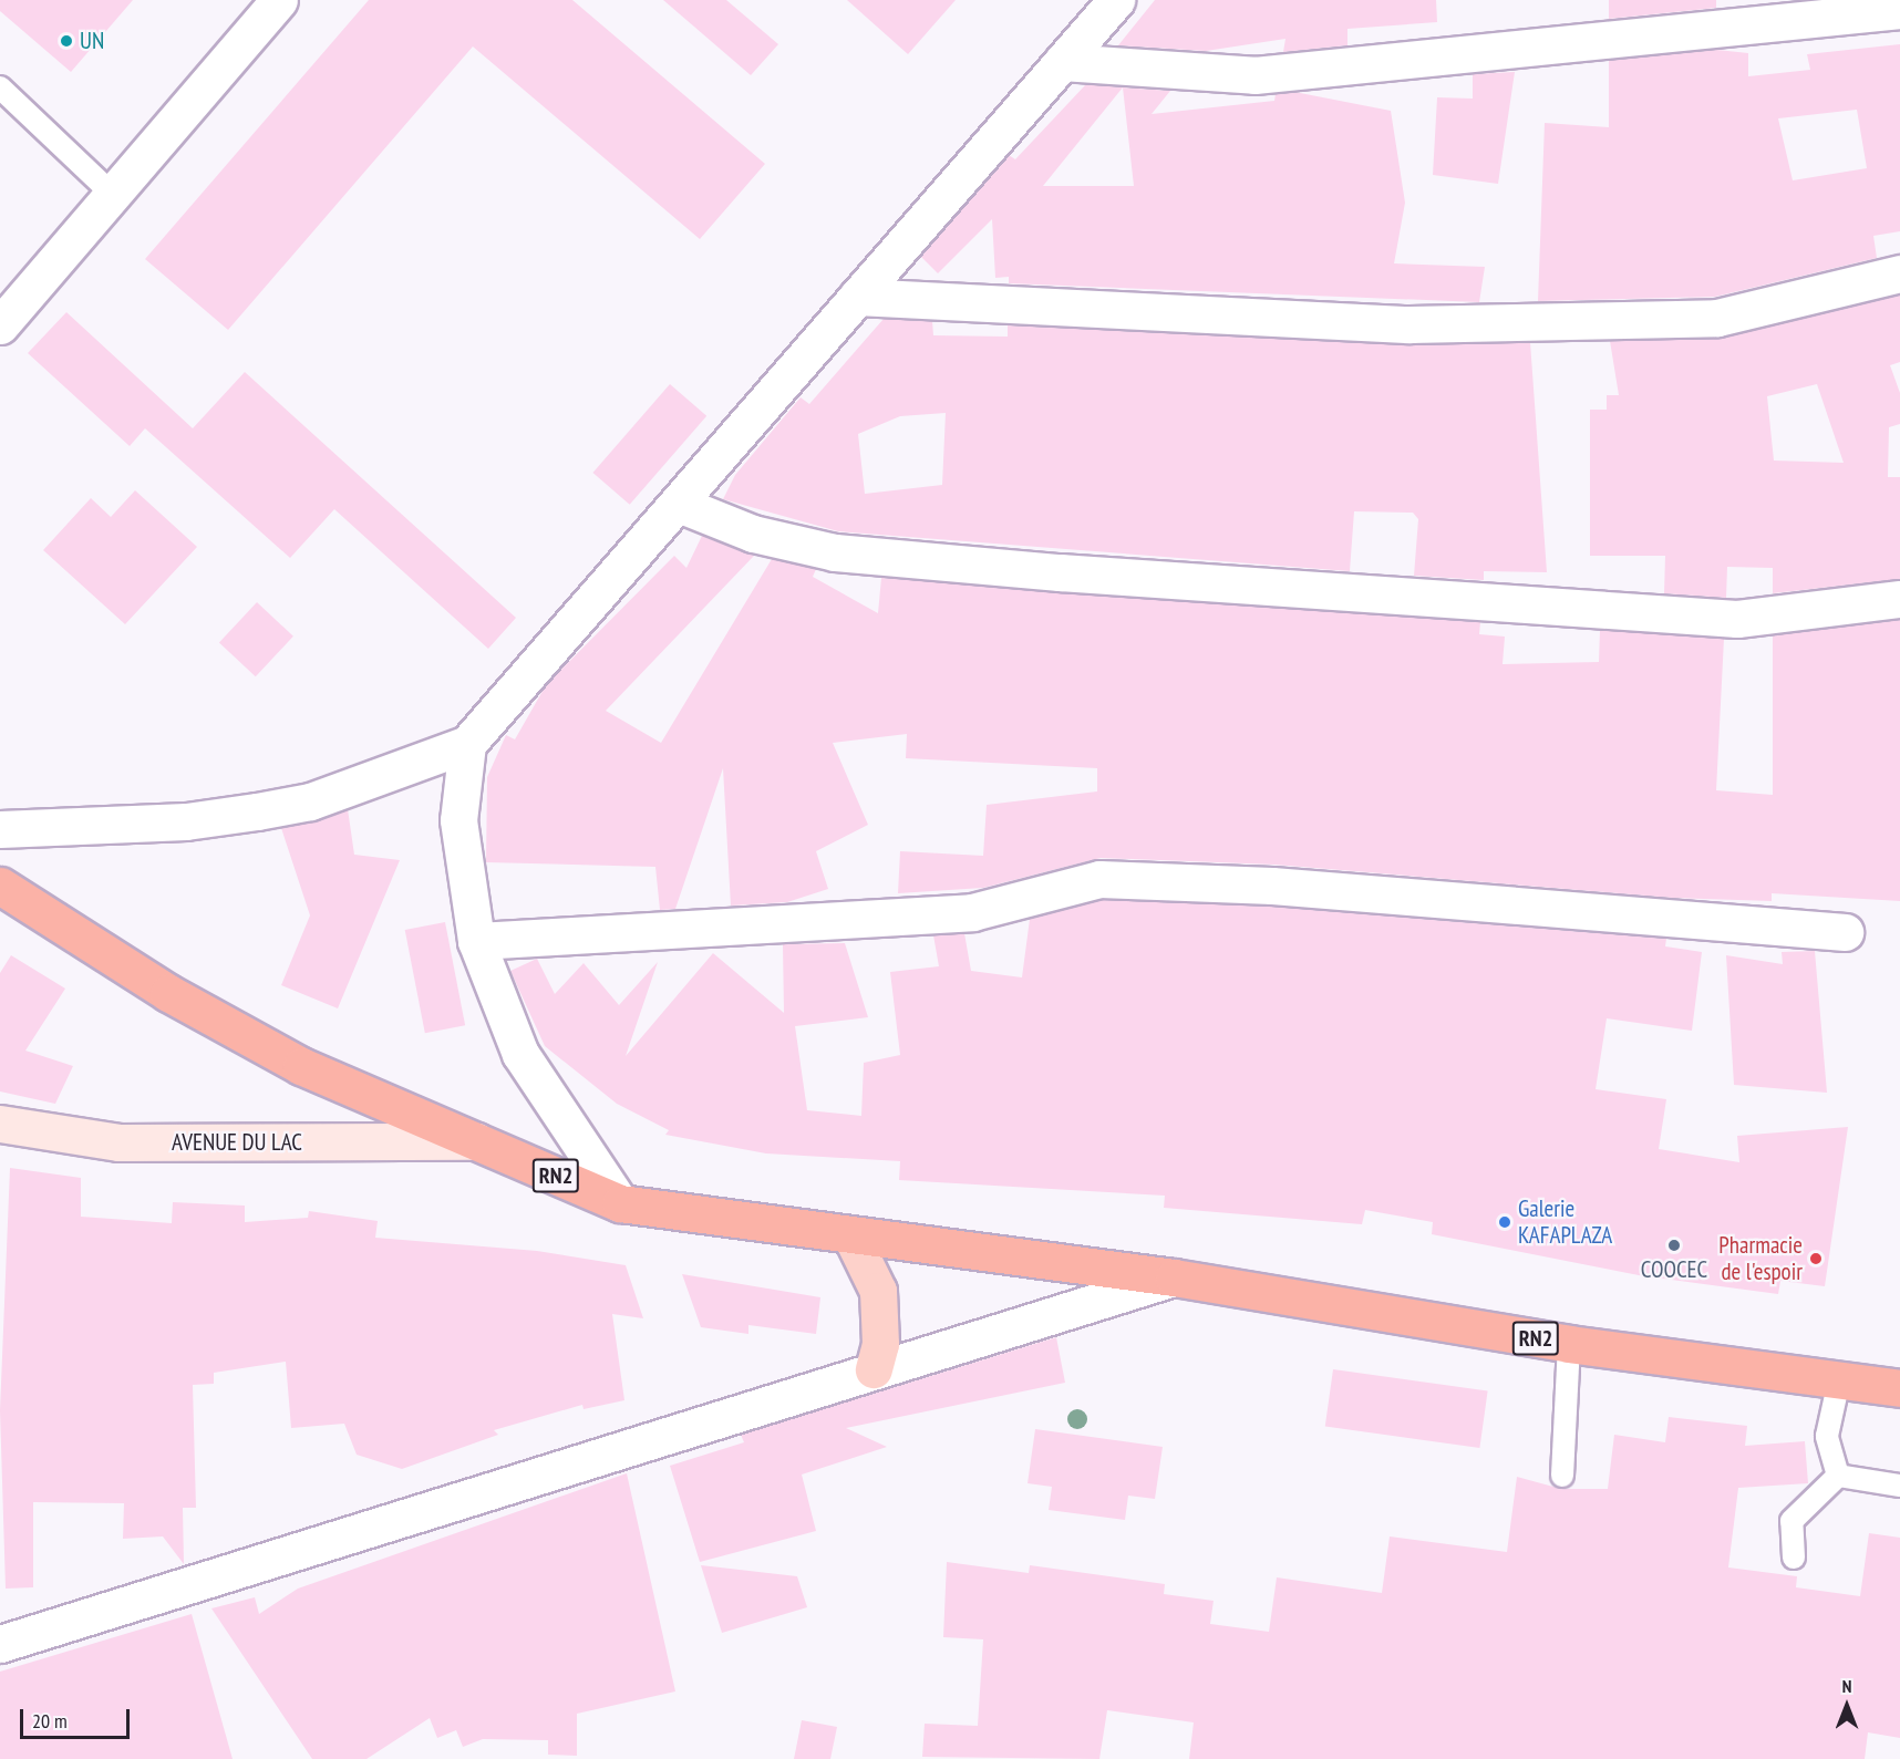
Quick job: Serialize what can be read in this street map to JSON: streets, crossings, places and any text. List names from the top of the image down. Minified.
{"streets":{"highway":["RN2"],"main road":["AVENUE DU LAC"]},"crossings":[["AVENUE DU LAC","RN2"]],"places":["UN","Galerie KAFAPLAZA","COOCEC","Pharmacie de l'espoir"],"scale_bar":"20 m","north":"top"}
